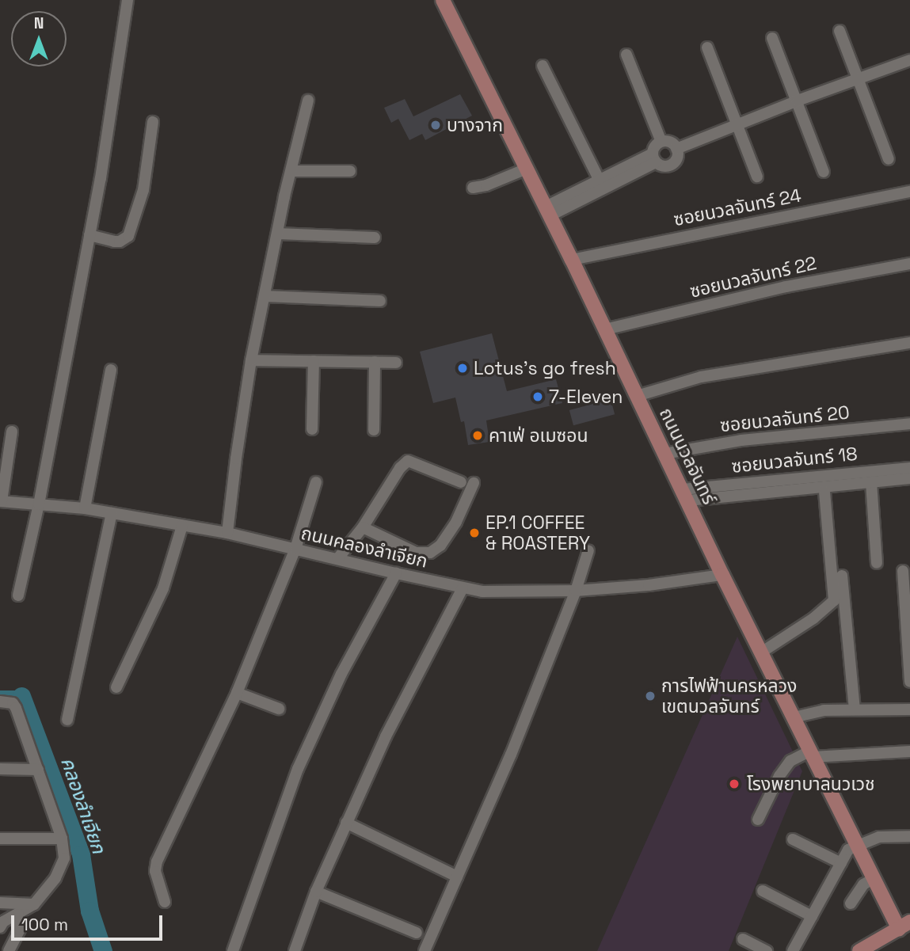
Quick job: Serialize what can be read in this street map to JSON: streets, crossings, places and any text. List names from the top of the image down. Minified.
{"streets":{"main road":["ถนนนวลจันทร์"],"street":["ซอยนวลจันทร์ 24","ซอยนวลจันทร์ 22","ซอยนวลจันทร์ 20","ซอยนวลจันทร์ 18","ถนนคลองลำเจียก"]},"crossings":[["ซอยนวลจันทร์ 24","ถนนนวลจันทร์"],["ซอยนวลจันทร์ 22","ถนนนวลจันทร์"],["ซอยนวลจันทร์ 20","ถนนนวลจันทร์"],["ถนนนวลจันทร์","ซอยนวลจันทร์ 18"],["ถนนนวลจันทร์","ถนนคลองลำเจียก"]],"water":["คลองลำเจียก"],"places":["บางจาก","Lotus's go fresh","7-Eleven","คาเฟ่ อเมซอน","EP.1 COFFEE & ROASTERY","การไฟฟ้านครหลวง เขตนวลจันทร์","โรงพยาบาลนวเวช"],"scale_bar":"100 m","north":"top"}
